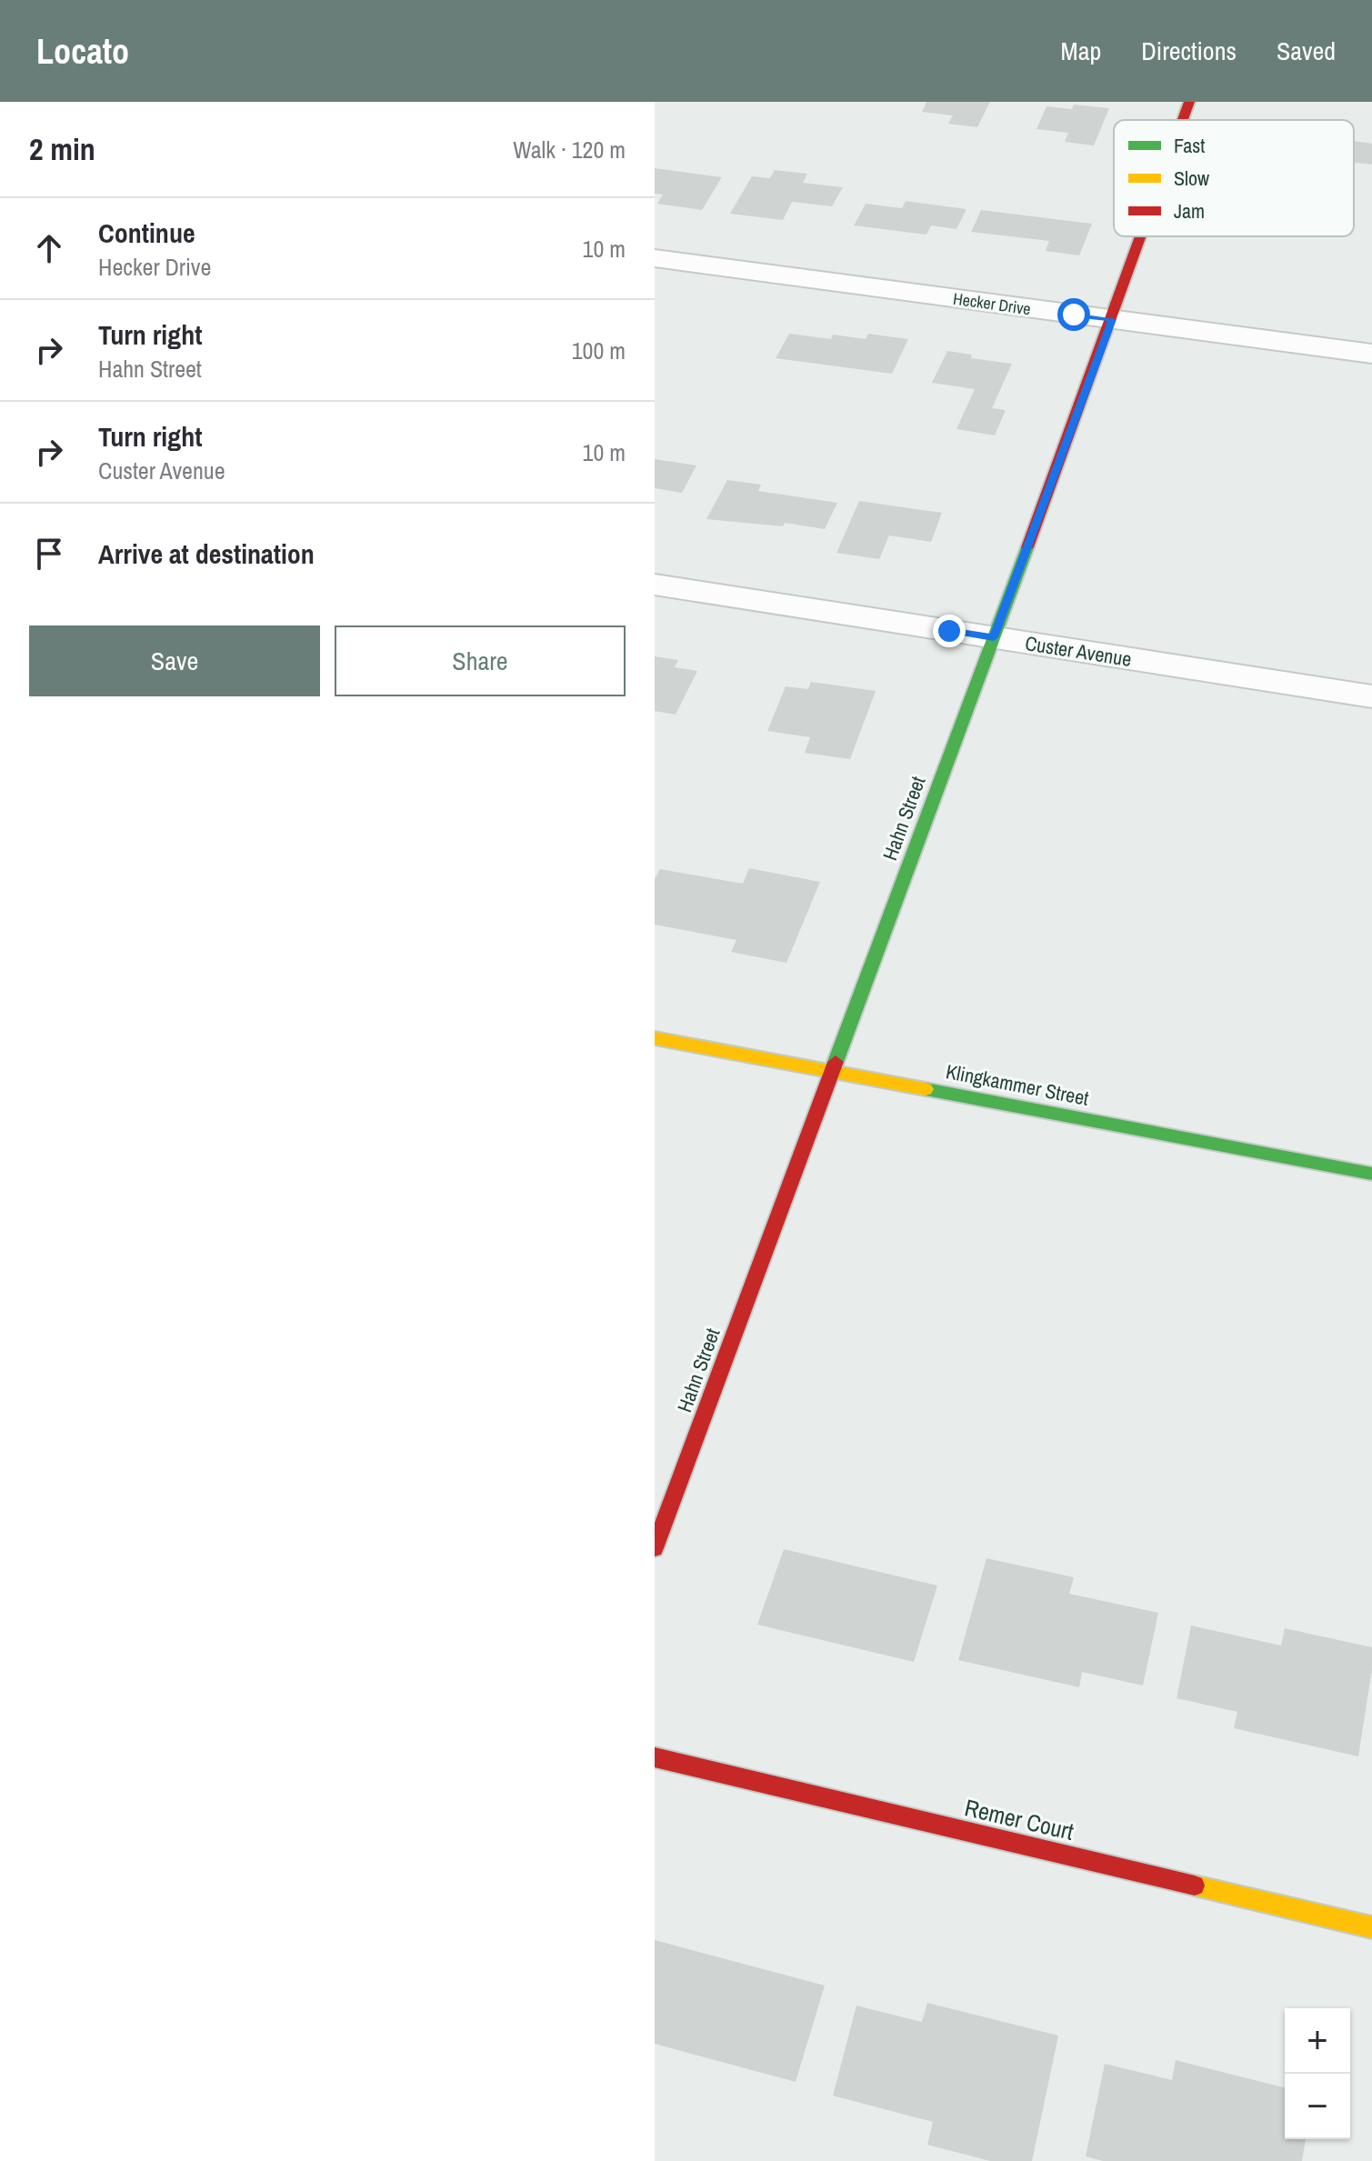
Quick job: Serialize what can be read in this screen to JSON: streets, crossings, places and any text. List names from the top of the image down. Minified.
{"streets":{"street":["Hecker Drive","Custer Avenue","Hahn Street","Klingkammer Street","Remer Court"]},"crossings":[["Hecker Drive","Hahn Street"],["Custer Avenue","Hahn Street"],["Hahn Street","Klingkammer Street"]],"legend":["Fast","Slow","Jam"],"page":{"header":"Locato","nav":["Map","Directions","Saved"],"heading":["2 min","Walk · 120 m"],"list":[["Continue","Hecker Drive","10 m"],["Turn right","Hahn Street","100 m"],["Turn right","Custer Avenue","10 m"],"Arrive at destination"],"buttons":["Save","Share"],"map_buttons":["+","−"]}}
